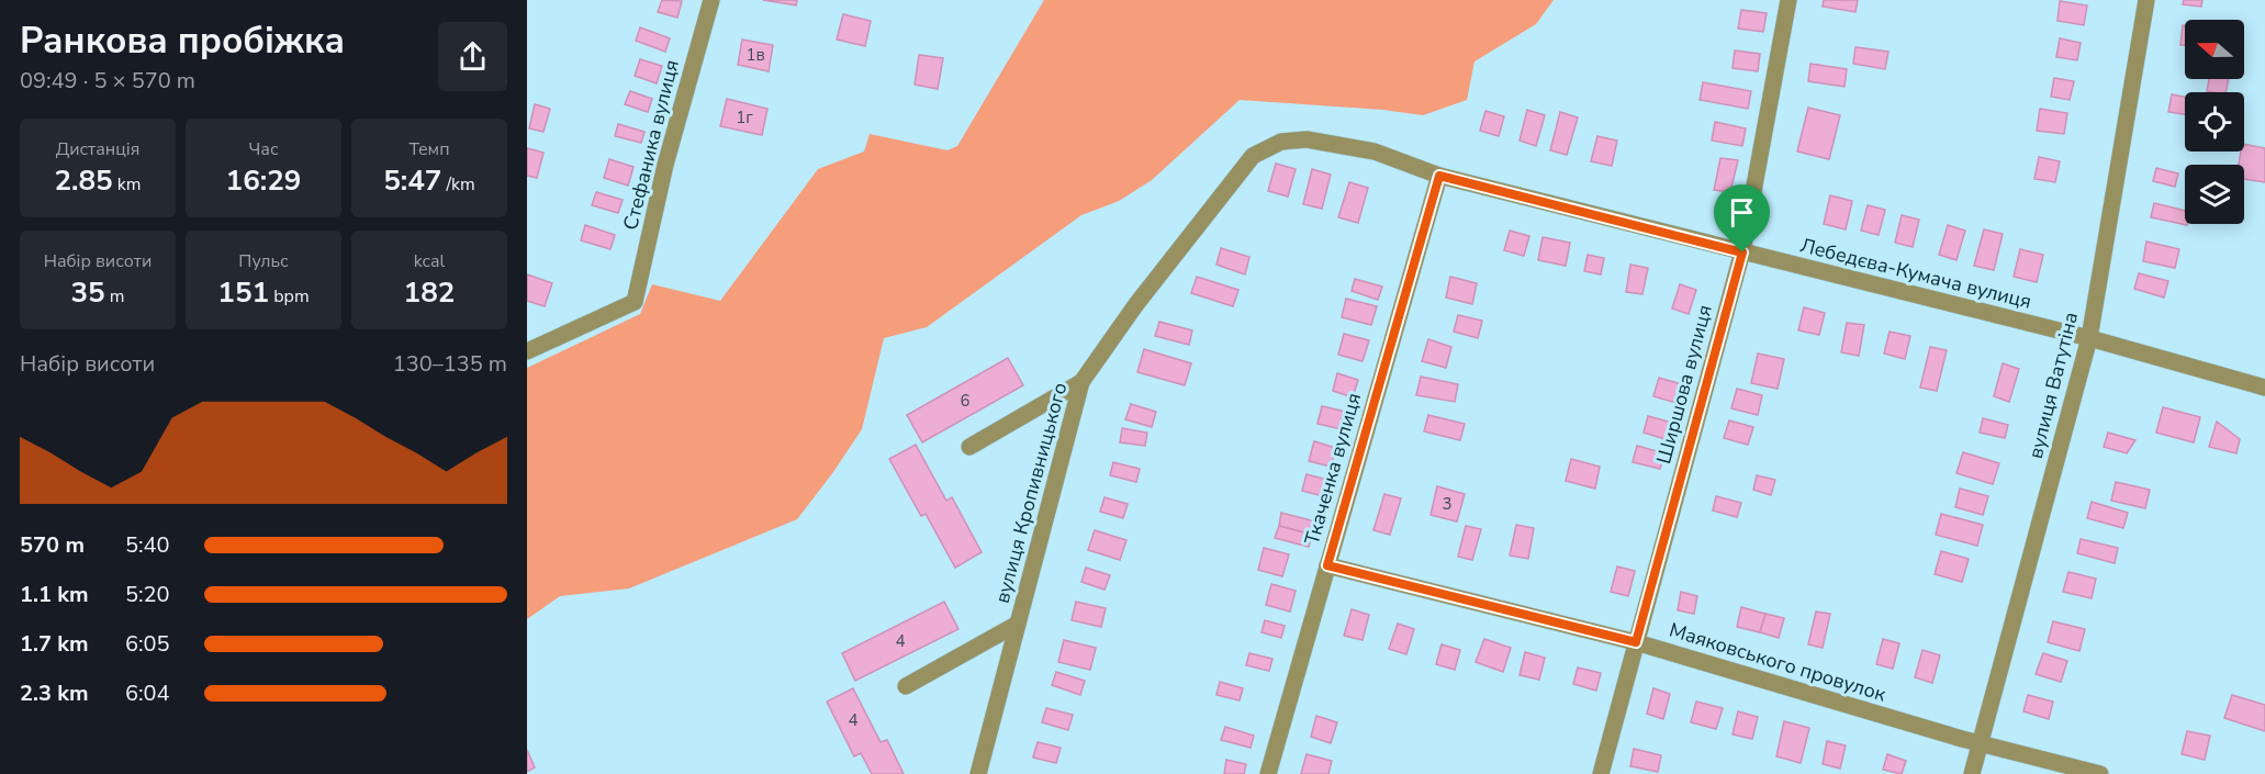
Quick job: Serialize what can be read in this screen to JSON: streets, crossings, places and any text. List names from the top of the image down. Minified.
{"streets":{"street":["Стефаника вулиця","Лебедєва-Кумача вулиця","Ширшова вулиця","вулиця Ватутіна","Ткаченка вулиця","вулиця Кропивницького","Маяковського провулок"]},"crossings":[["Лебедєва-Кумача вулиця","Ширшова вулиця"],["Лебедєва-Кумача вулиця","вулиця Ватутіна"],["Лебедєва-Кумача вулиця","Ткаченка вулиця"],["Лебедєва-Кумача вулиця","вулиця Кропивницького"],["Ширшова вулиця","Маяковського провулок"],["вулиця Ватутіна","Маяковського провулок"],["Ткаченка вулиця","Маяковського провулок"]],"house_numbers":["1в","1г","6","3","4","4"],"north":"left","page":{"heading":["Ранкова пробіжка","09:49 · 5 × 570 m"],"stats":[["Дистанція","2.85 km"],["Час","16:29"],["Темп","5:47 /km"],["Набір висоти","35 m"],["Пульс","151 bpm"],["kcal","182"]],"chart":["Набір висоти","130–135 m"],"list":[{"name":"570 m","note":"5:40"},{"name":"1.1 km","note":"5:20"},{"name":"1.7 km","note":"6:05"},{"name":"2.3 km","note":"6:04"}]}}
